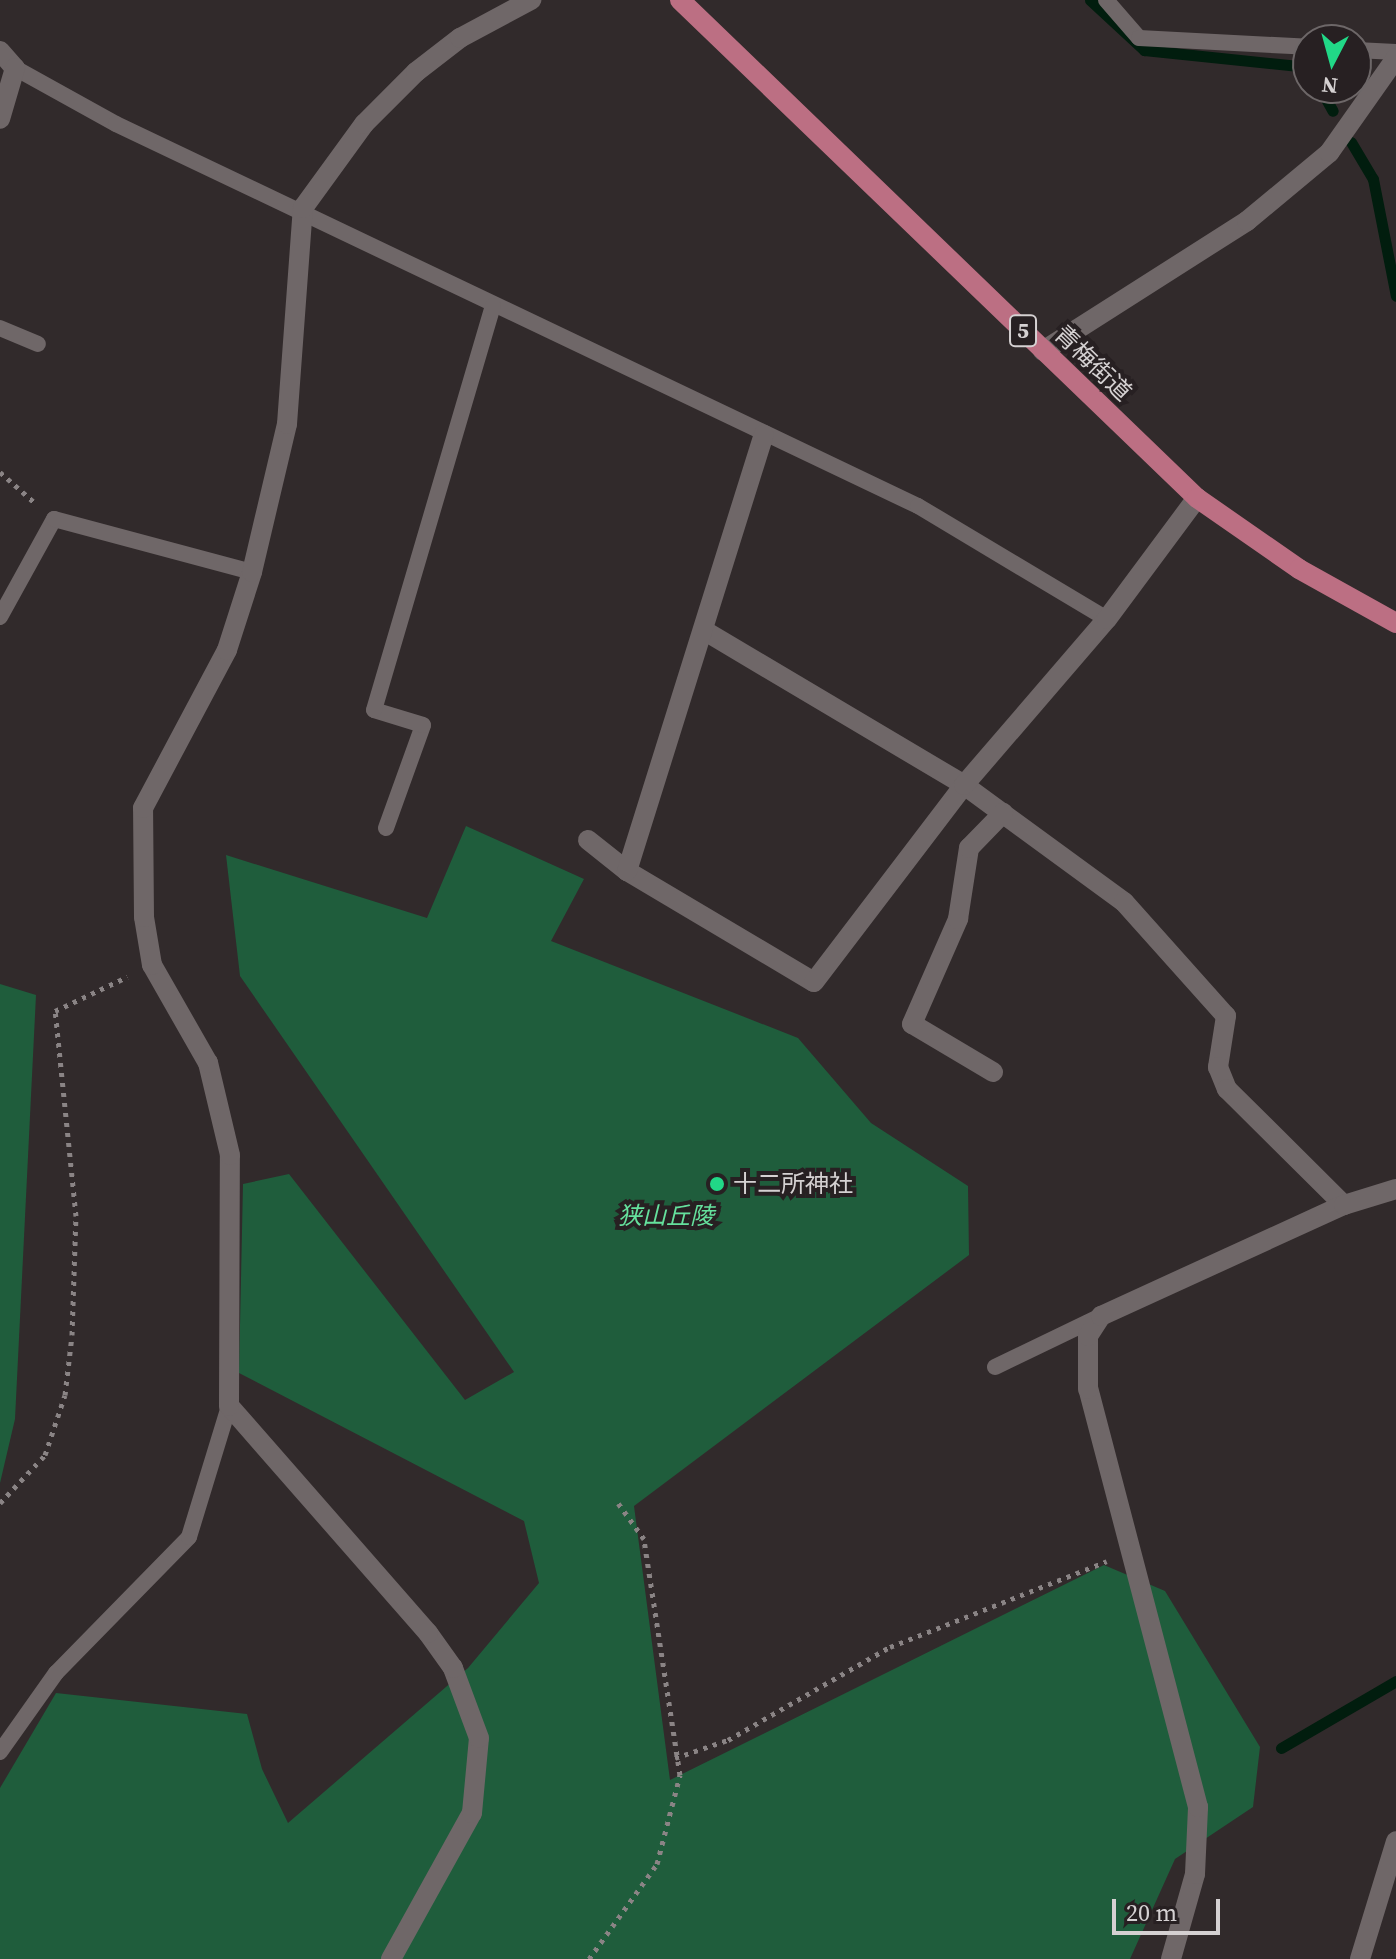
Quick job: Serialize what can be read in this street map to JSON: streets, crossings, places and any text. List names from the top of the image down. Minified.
{"streets":{"main road":["5","青梅街道"]},"parks":["狭山丘陵"],"places":["十二所神社"],"scale_bar":"20 m","north":"bottom"}
